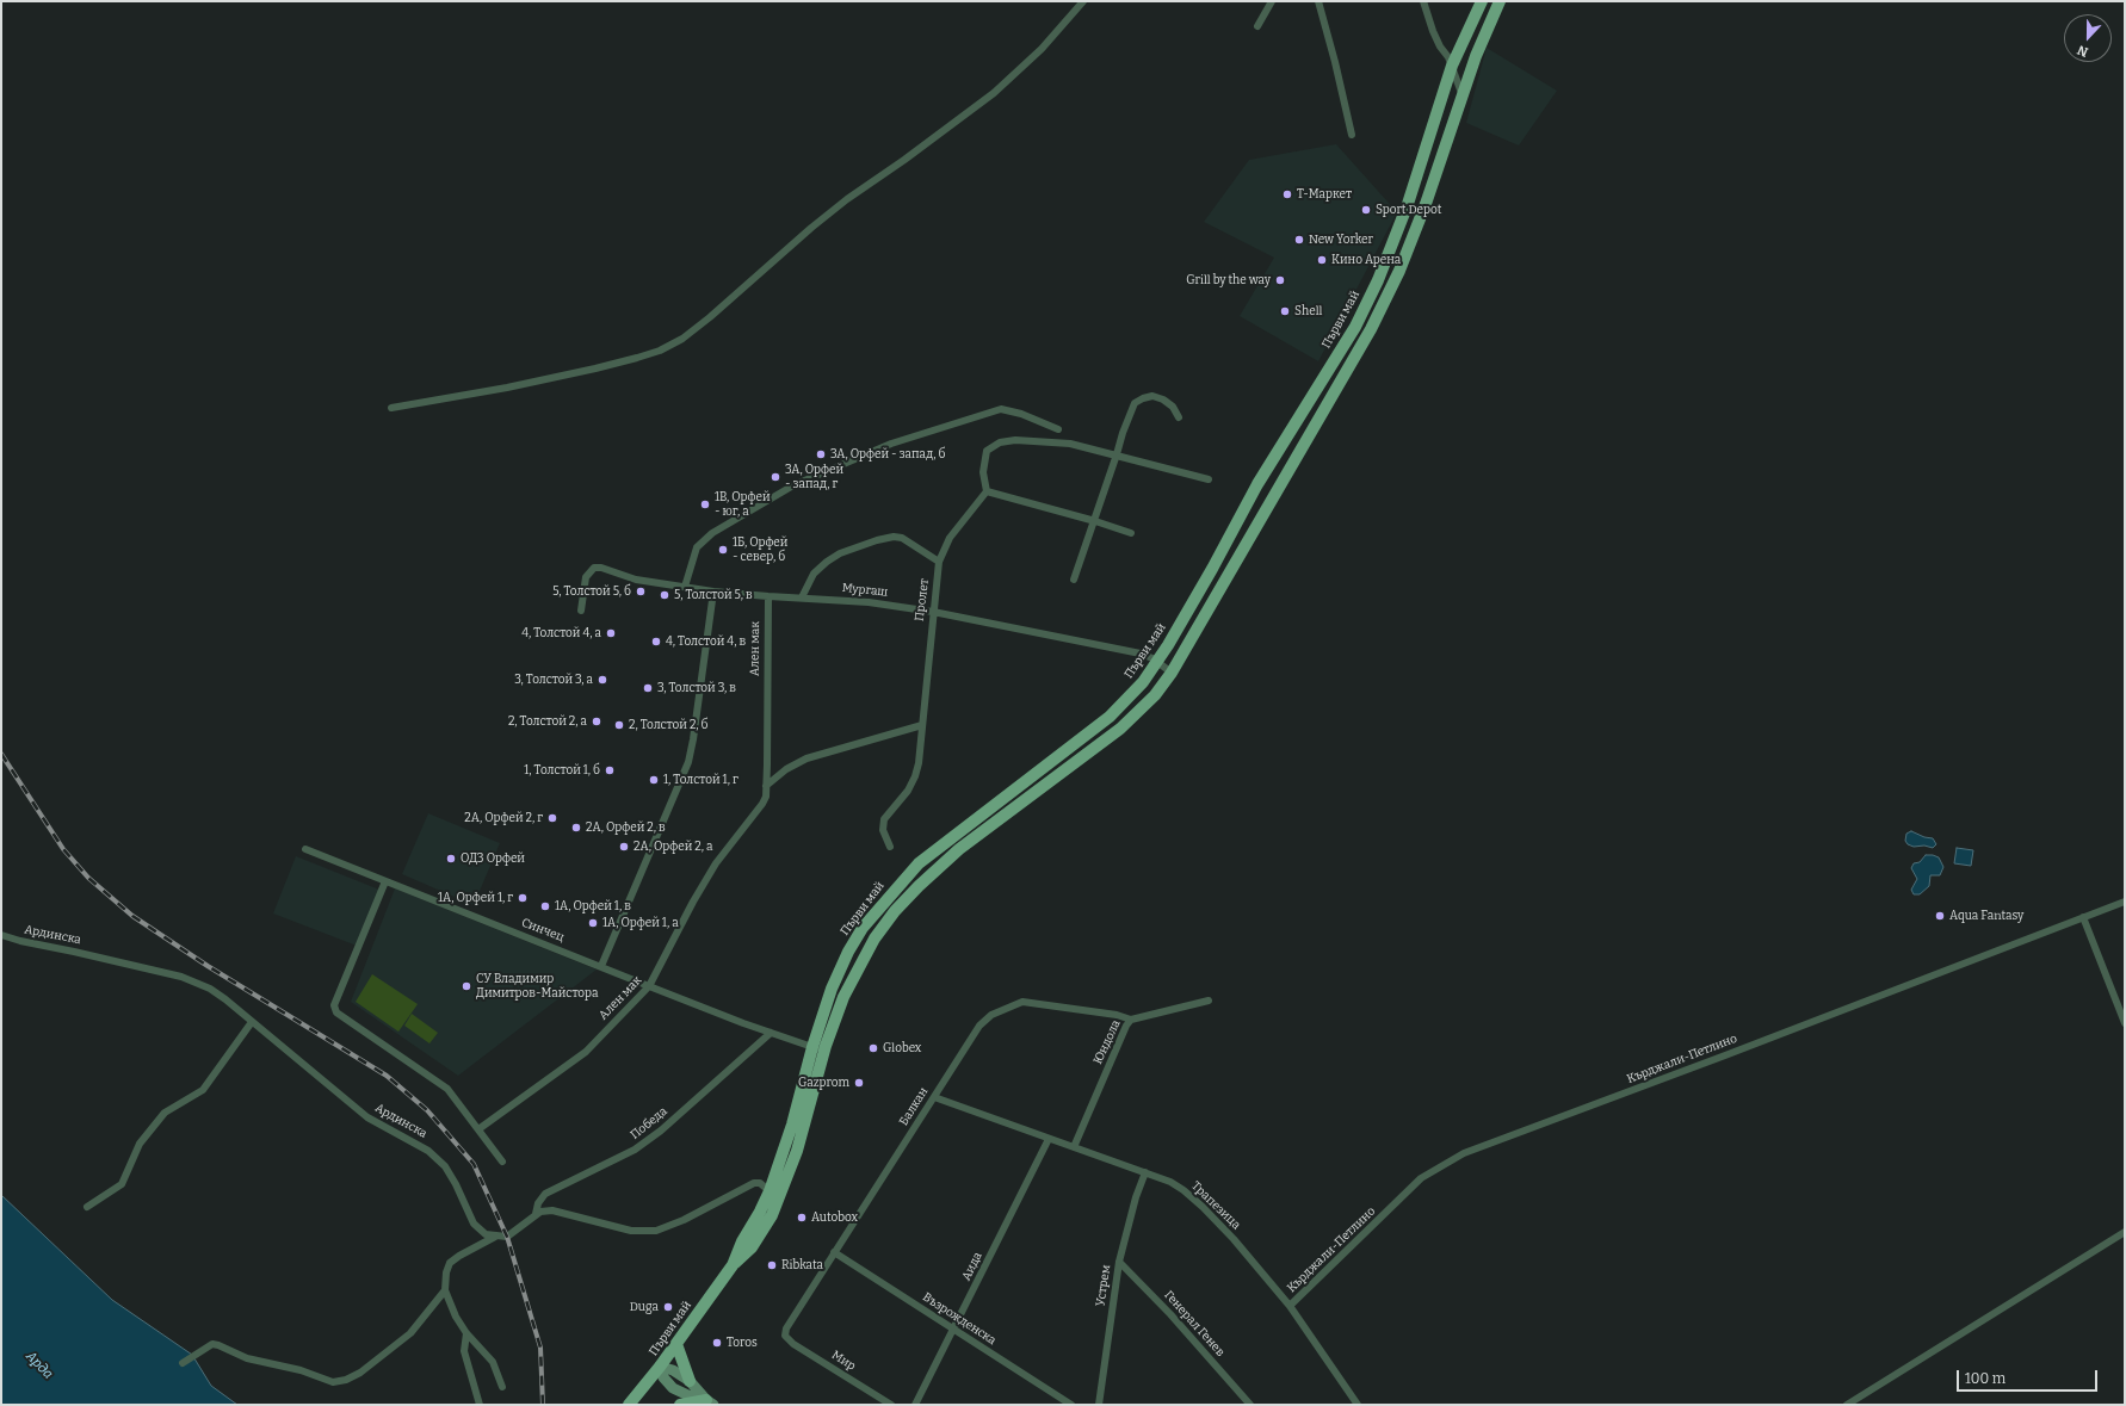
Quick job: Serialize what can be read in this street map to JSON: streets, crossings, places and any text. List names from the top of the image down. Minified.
{"streets":{"main road":["Първи май"],"street":["Мургаш","Пролет","Ален мак","Синчец","Ардинска","Юндола","Кърджали-Петлино","Балкан","Победа","Трапезица","Аида","Устрем","Възрожденска","Генерал Генев","Мир"]},"crossings":[["Първи май","Мургаш"],["Първи май","Синчец"],["Мургаш","Пролет"],["Мургаш","Ален мак"],["Ален мак","Синчец"],["Синчец","Победа"],["Юндола","Балкан"],["Юндола","Трапезица"],["Кърджали-Петлино","Трапезица"],["Балкан","Трапезица"],["Балкан","Възрожденска"],["Балкан","Мир"],["Трапезица","Аида"],["Трапезица","Устрем"],["Аида","Възрожденска"],["Устрем","Генерал Генев"]],"water":["Арда"],"places":["Т-Маркет","Sport Depot","New Yorker","Кино Арена","Grill by the way","Shell","3А, Орфей - запад, б","3А, Орфей - запад, г","1В, Орфей - юг, а","1Б, Орфей - север, б","5, Толстой 5, б","5, Толстой 5, в","4, Толстой 4, а","4, Толстой 4, в","3, Толстой 3, а","3, Толстой 3, в","2, Толстой 2, а","2, Толстой 2, б","1, Толстой 1, б","1, Толстой 1, г","2А, Орфей 2, г","2А, Орфей 2, в","2А, Орфей 2, а","ОДЗ Орфей","1А, Орфей 1, г","1А, Орфей 1, в","Aqua Fantasy","1А, Орфей 1, а","СУ Владимир Димитров-Майстора","Globex","Gazprom","Autobox","Ribkata","Duga","Toros"],"scale_bar":"100 m","north":"bottom"}
